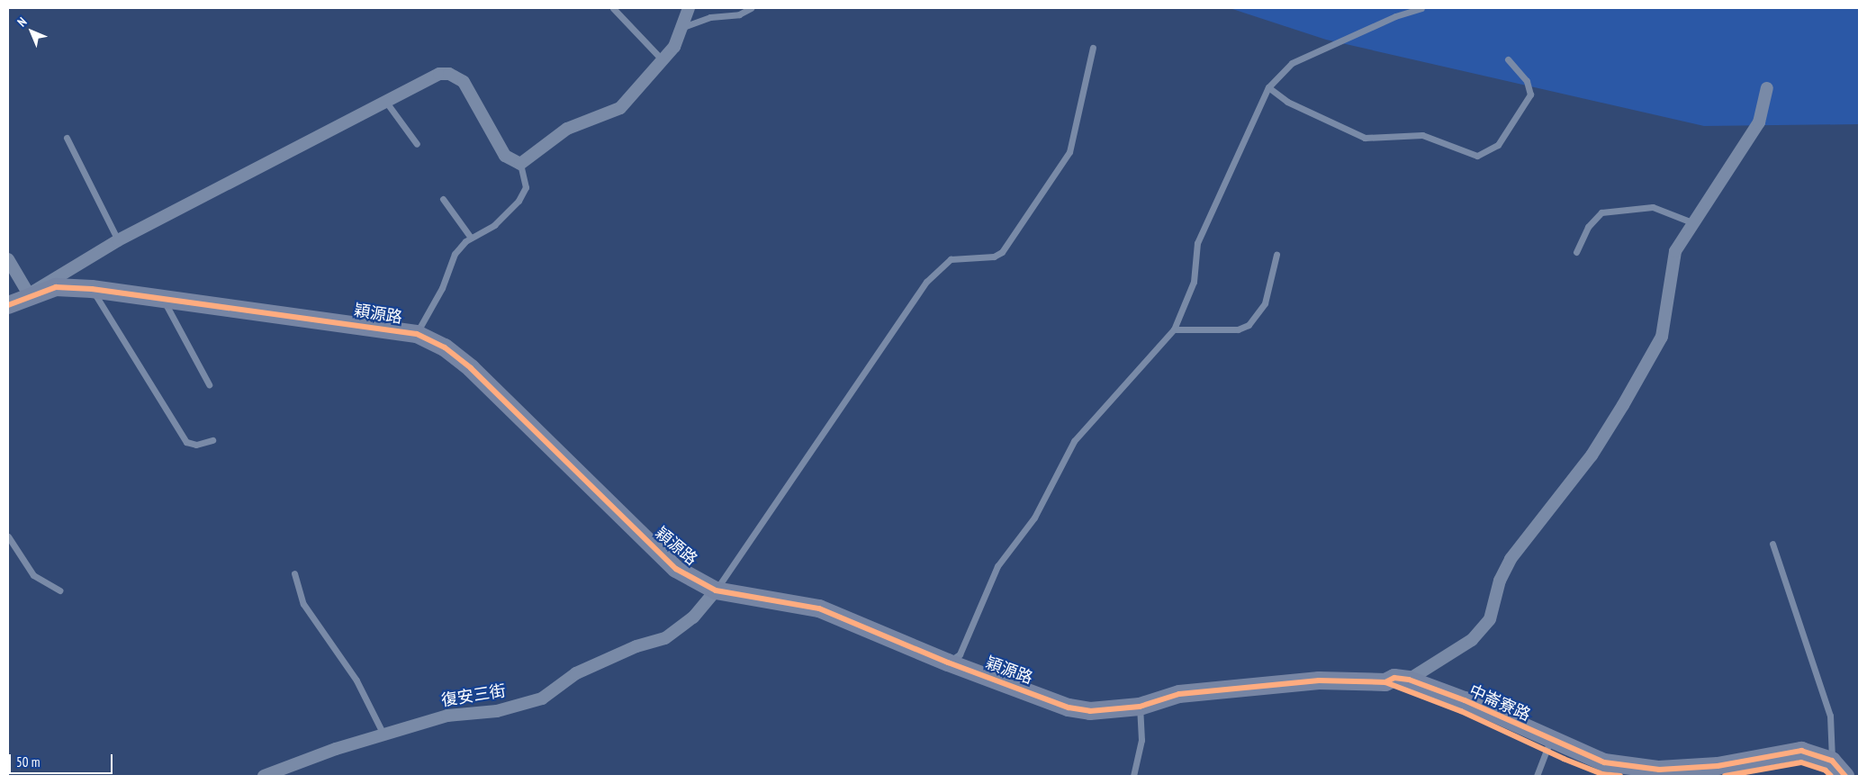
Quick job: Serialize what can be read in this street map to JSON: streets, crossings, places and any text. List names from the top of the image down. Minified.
{"streets":{"street":["穎源路","復安三街","中崙寮路"]},"crossings":[["穎源路","復安三街"],["穎源路","中崙寮路"]],"scale_bar":"50 m","north":"top left"}
